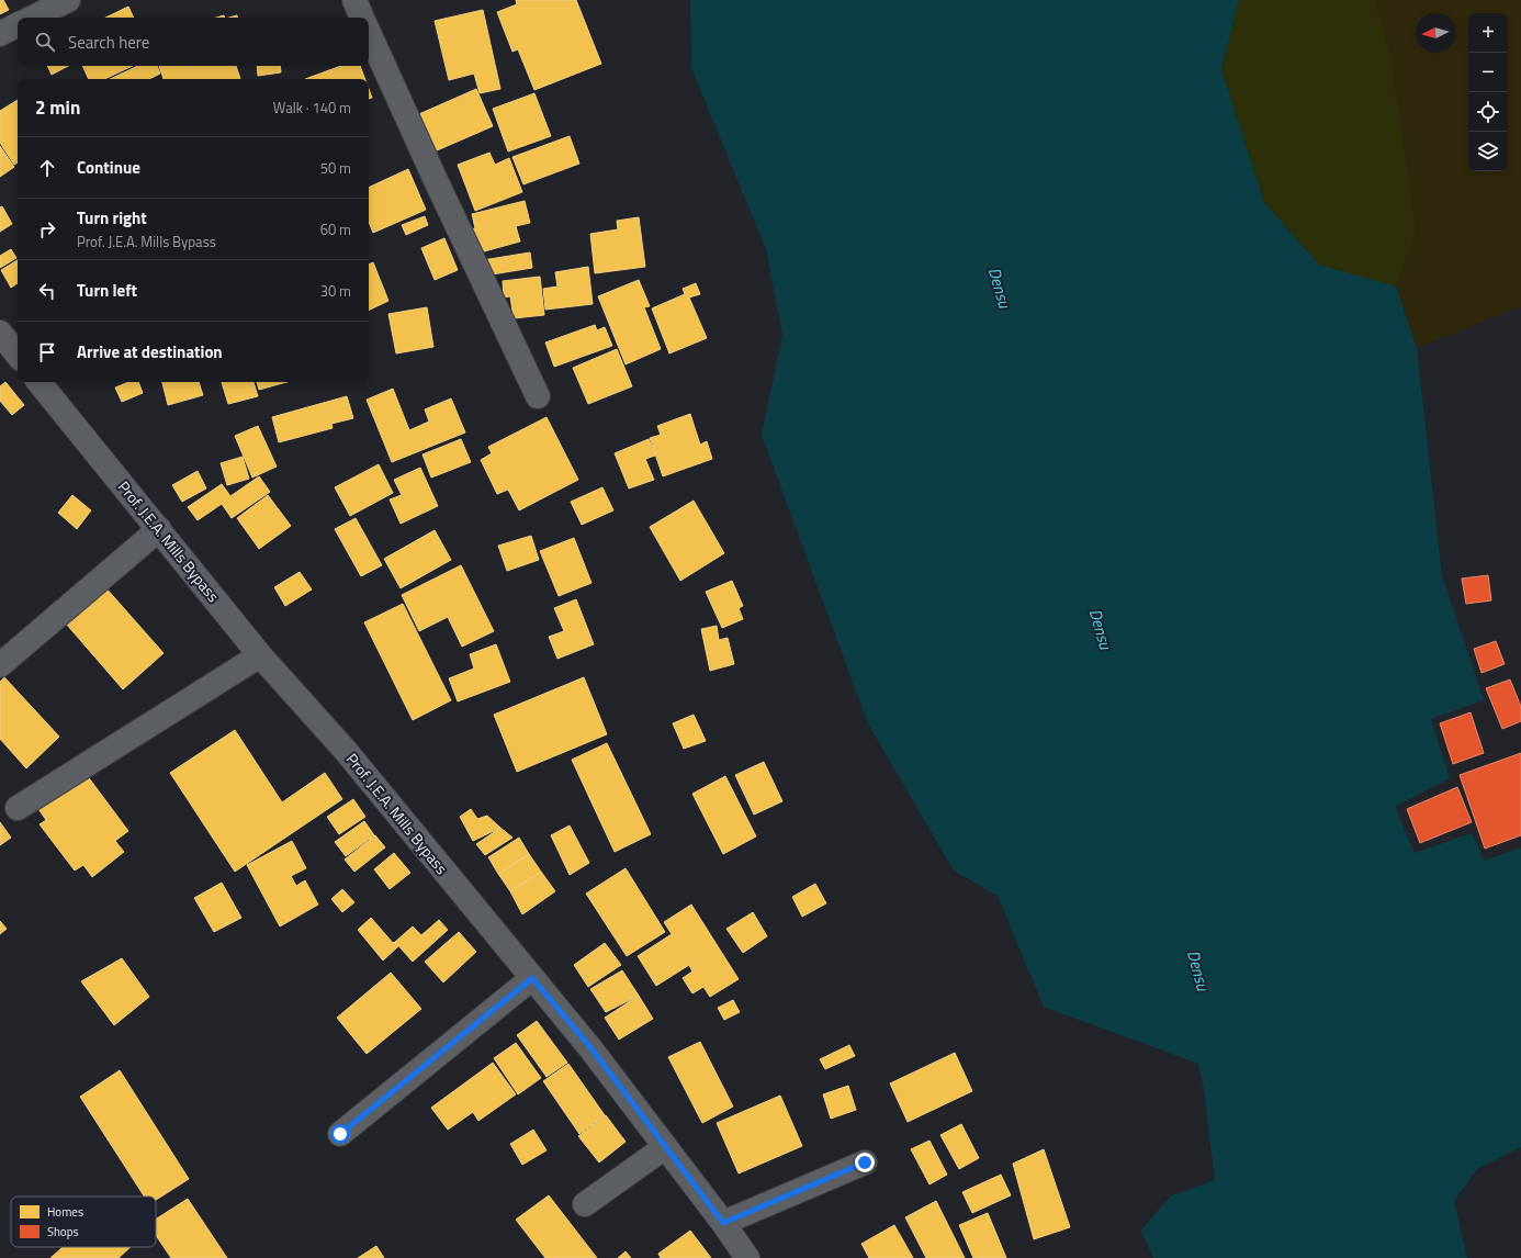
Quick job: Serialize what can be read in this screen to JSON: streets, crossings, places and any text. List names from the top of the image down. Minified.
{"streets":{"street":["Prof. J.E.A. Mills Bypass"]},"water":["Densu"],"legend":["Homes","Shops"],"north":"left","page":{"map_buttons":["+","−"],"search":"Search here","heading":["2 min","Walk · 140 m"],"list":[["Continue","50 m"],["Turn right","Prof. J.E.A. Mills Bypass","60 m"],["Turn left","30 m"],"Arrive at destination"]}}
